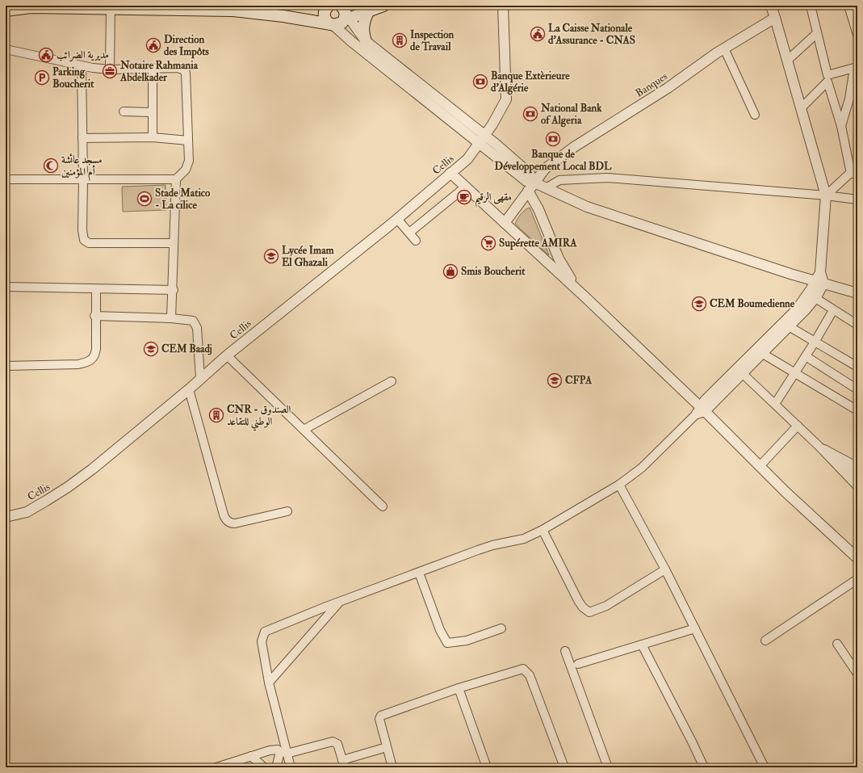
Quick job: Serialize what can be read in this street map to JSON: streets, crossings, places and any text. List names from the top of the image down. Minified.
{"streets":{"street":["Banques","Cellis"]},"places":{"public building":["La Caisse Nationale d'Assurance - CNAS","Direction des Impôts","مديرية الضرائب"],"building":["Inspection de Travail","CNR - الصندوق الوطني للتقاعد"],"office":["Notaire Rahmania Abdelkader"],"parking":["Parking Boucherit"],"bank":["Banque Extèrieure d'Algérie","National Bank of Algeria","Banque de Développement Local BDL"],"mosque":["مسجد عائشة أم المؤمنين"],"cafe":["مقهى الرقيم"],"sports":["Stade Matico - La cilice"],"supermarket":["Supérette AMIRA"],"school or university":["Lycée Imam El Ghazali","CEM Boumedienne","CEM Baadj","CFPA"],"shop":["Smis Boucherit"]}}
